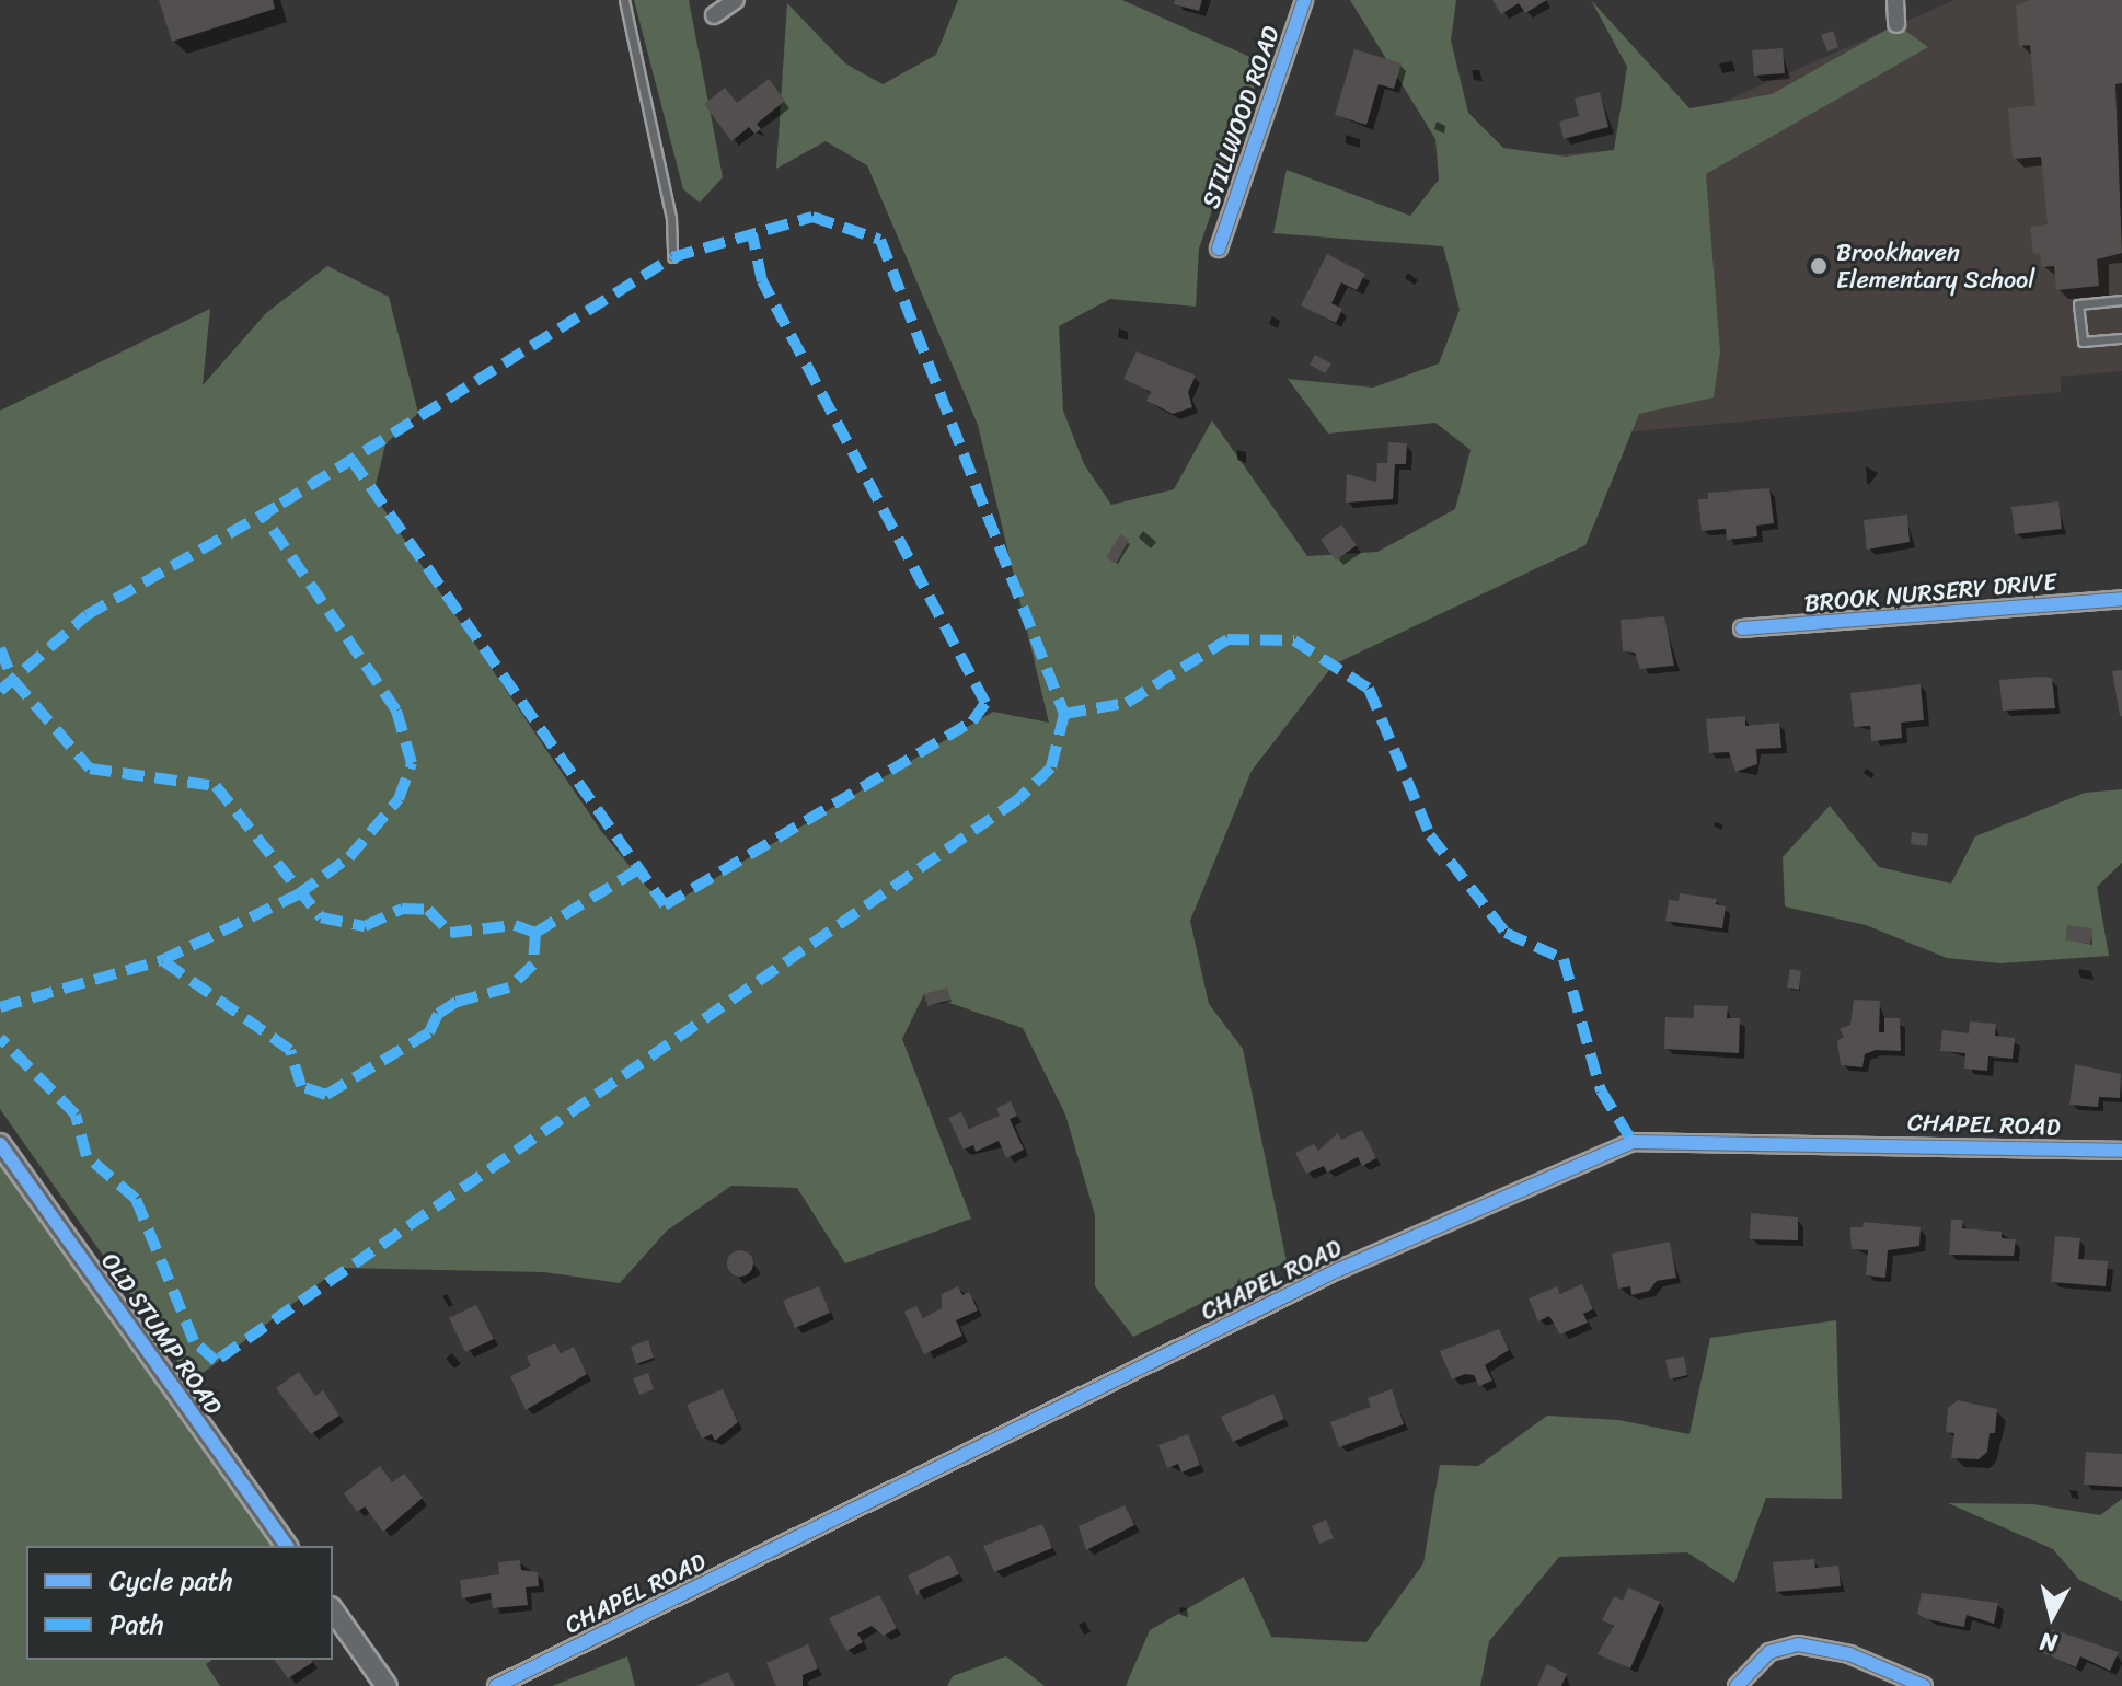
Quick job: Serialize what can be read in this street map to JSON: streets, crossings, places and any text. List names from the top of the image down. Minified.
{"streets":{"street":["STILLWOOD ROAD","BROOK NURSERY DRIVE","CHAPEL ROAD","OLD STUMP ROAD"]},"places":["Brookhaven Elementary School"],"legend":["Cycle path","Path"],"north":"bottom"}
